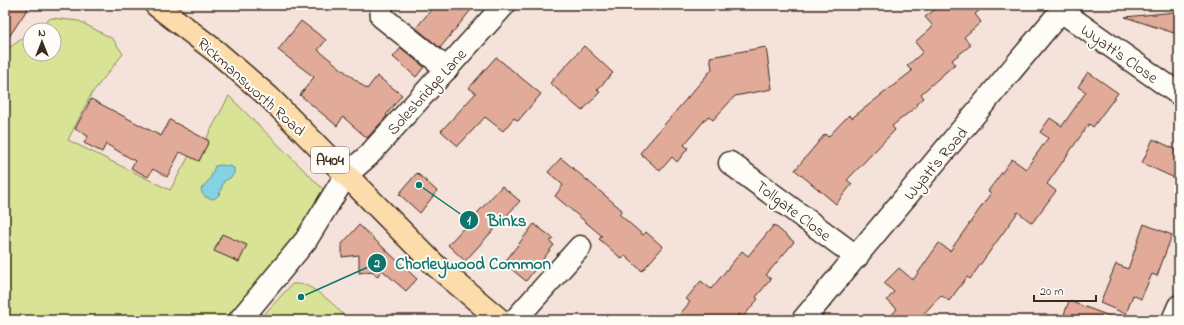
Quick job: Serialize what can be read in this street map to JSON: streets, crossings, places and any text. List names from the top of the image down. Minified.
{"streets":{"main road":["Rickmansworth Road","A404"],"street":["Wyatt's Close","Solesbridge Lane","Wyatt's Road","Tollgate Close"]},"crossings":[["Wyatt's Close","Wyatt's Road"],["Rickmansworth Road","Solesbridge Lane"],["Wyatt's Road","Tollgate Close"]],"places":["Binks","Chorleywood Common"],"scale_bar":"20 m","north":"top"}
